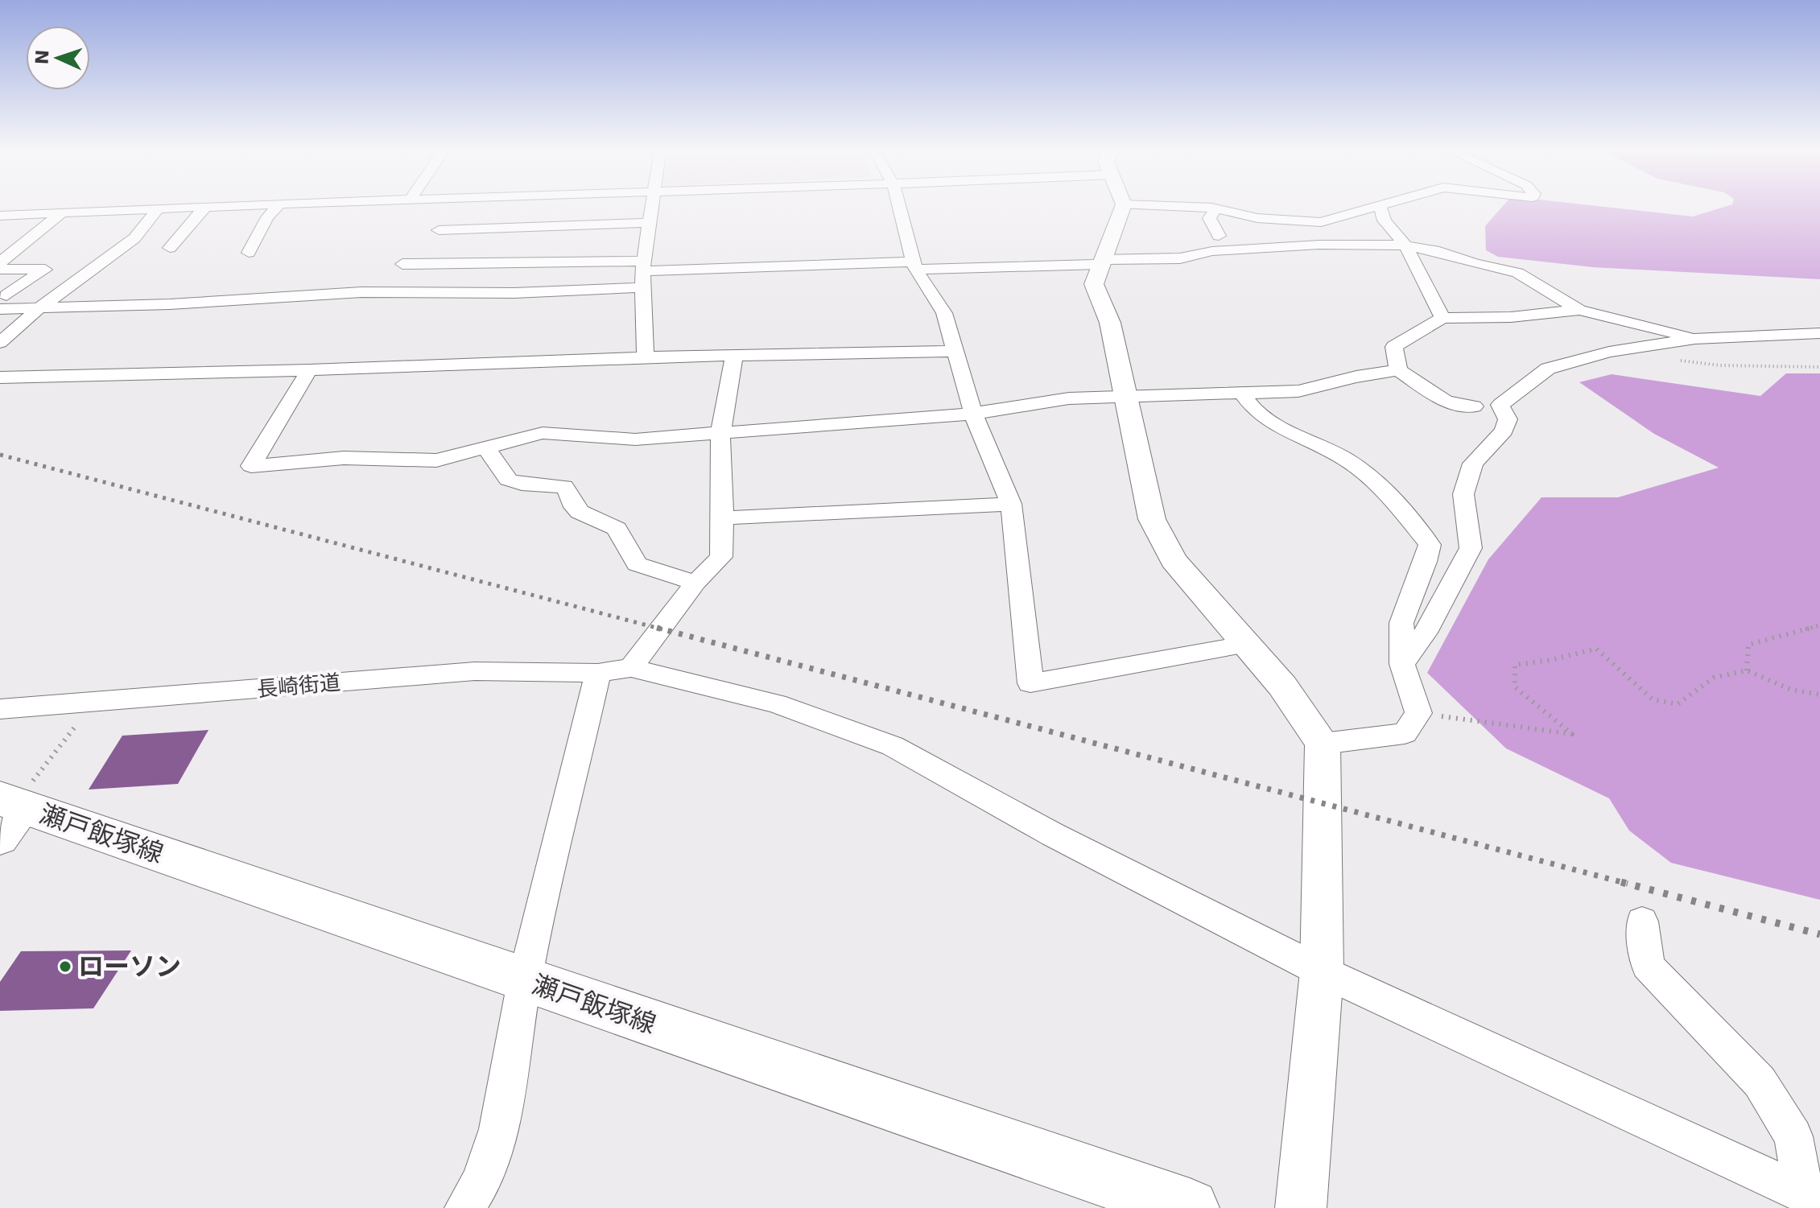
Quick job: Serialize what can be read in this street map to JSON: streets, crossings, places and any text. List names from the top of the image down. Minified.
{"streets":{"main road":["瀬戸飯塚線"],"street":["長崎街道"]},"places":["ローソン"],"north":"left"}
